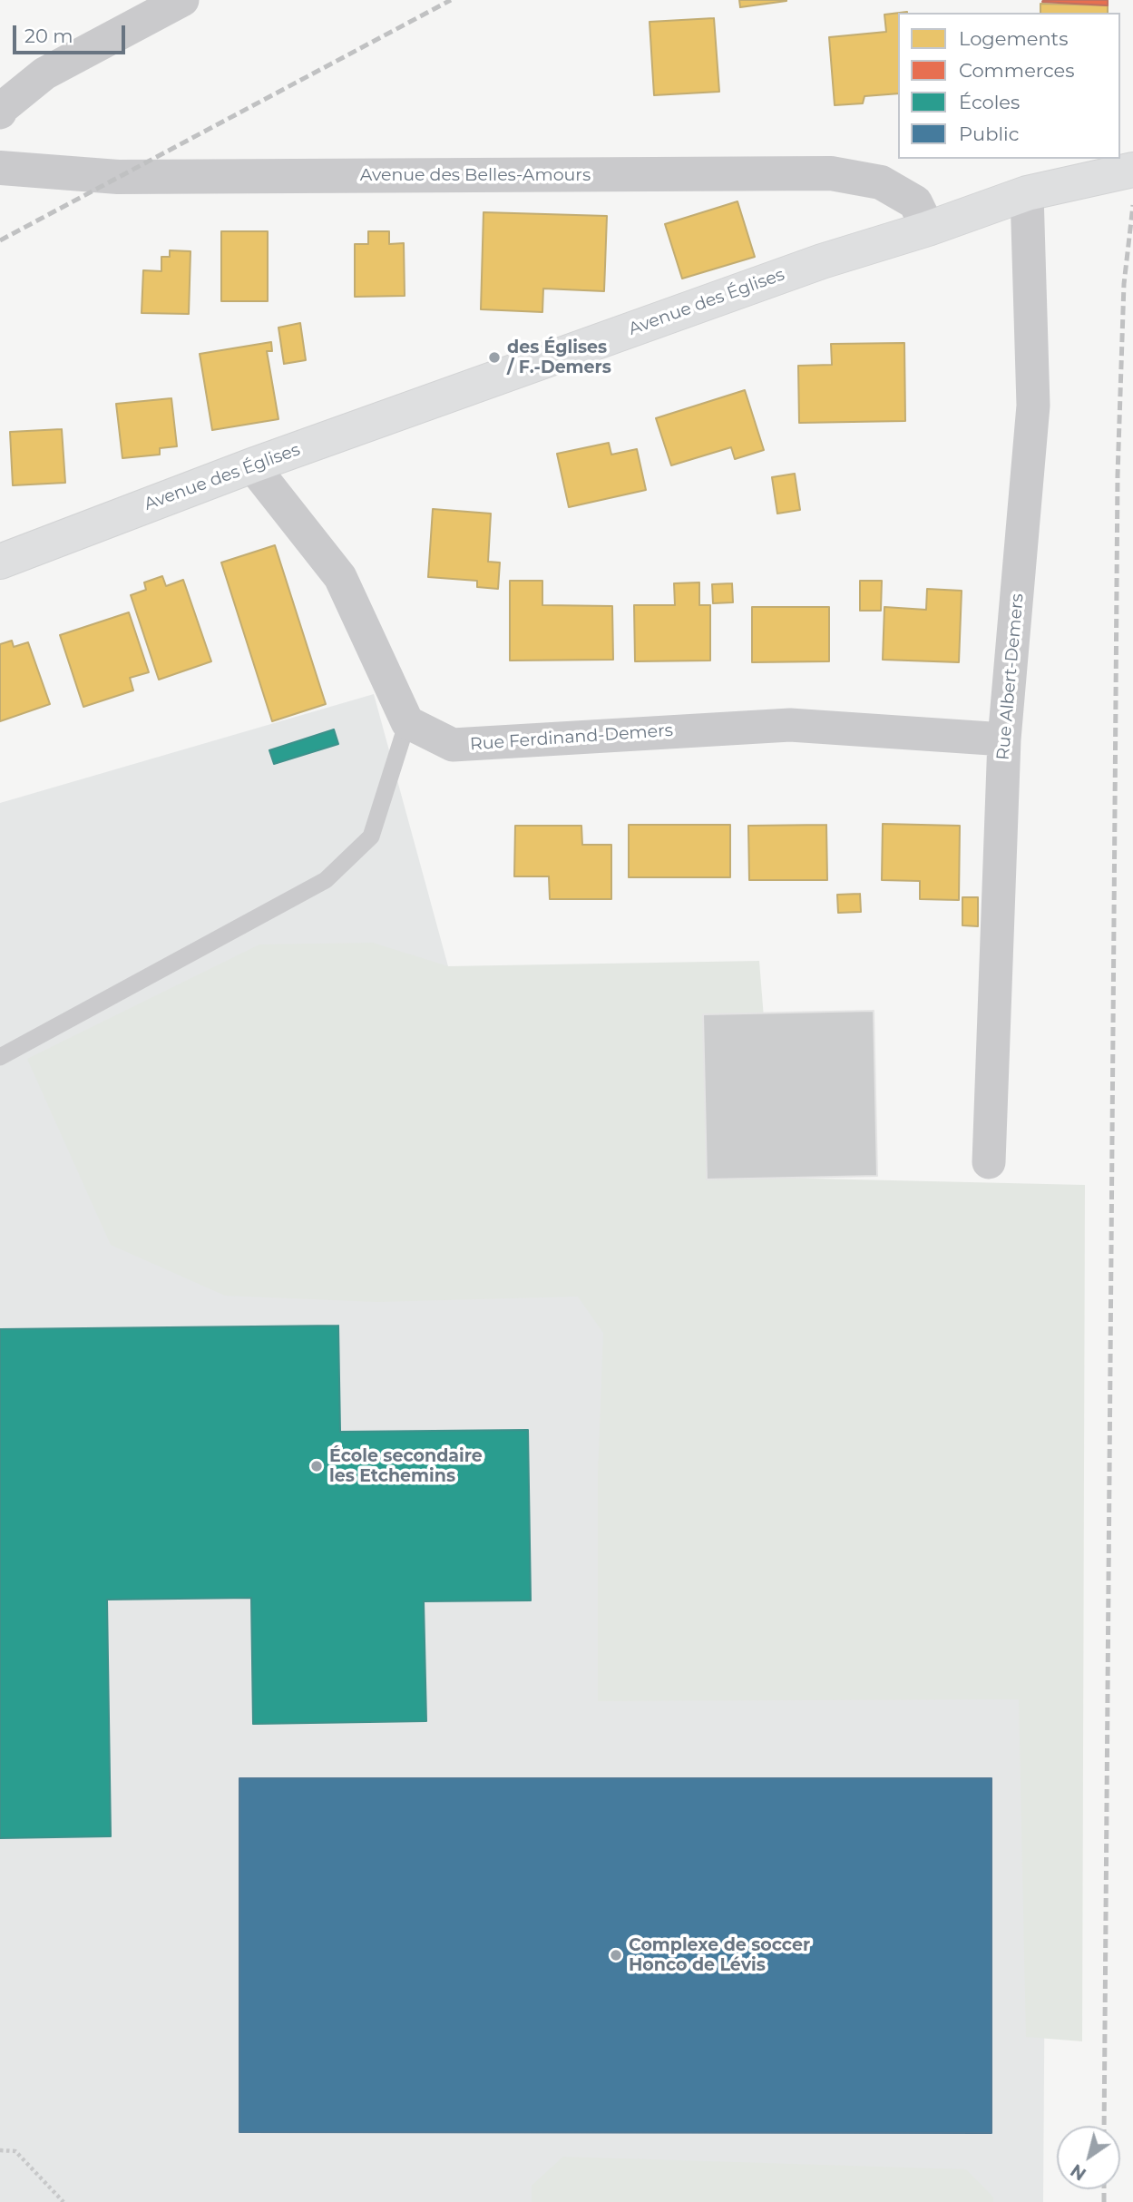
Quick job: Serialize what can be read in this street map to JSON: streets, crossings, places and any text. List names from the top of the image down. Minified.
{"streets":{"main road":["Avenue des Églises"],"street":["Avenue des Belles-Amours","Rue Albert-Demers","Rue Ferdinand-Demers"]},"crossings":[["Avenue des Belles-Amours","Avenue des Églises"],["Avenue des Églises","Rue Albert-Demers"],["Rue Albert-Demers","Rue Ferdinand-Demers"]],"places":["des Églises / F.-Demers","École secondaire les Etchemins","Complexe de soccer Honco de Lévis"],"legend":["Logements","Commerces","Écoles","Public"],"scale_bar":"20 m","north":"bottom left"}
